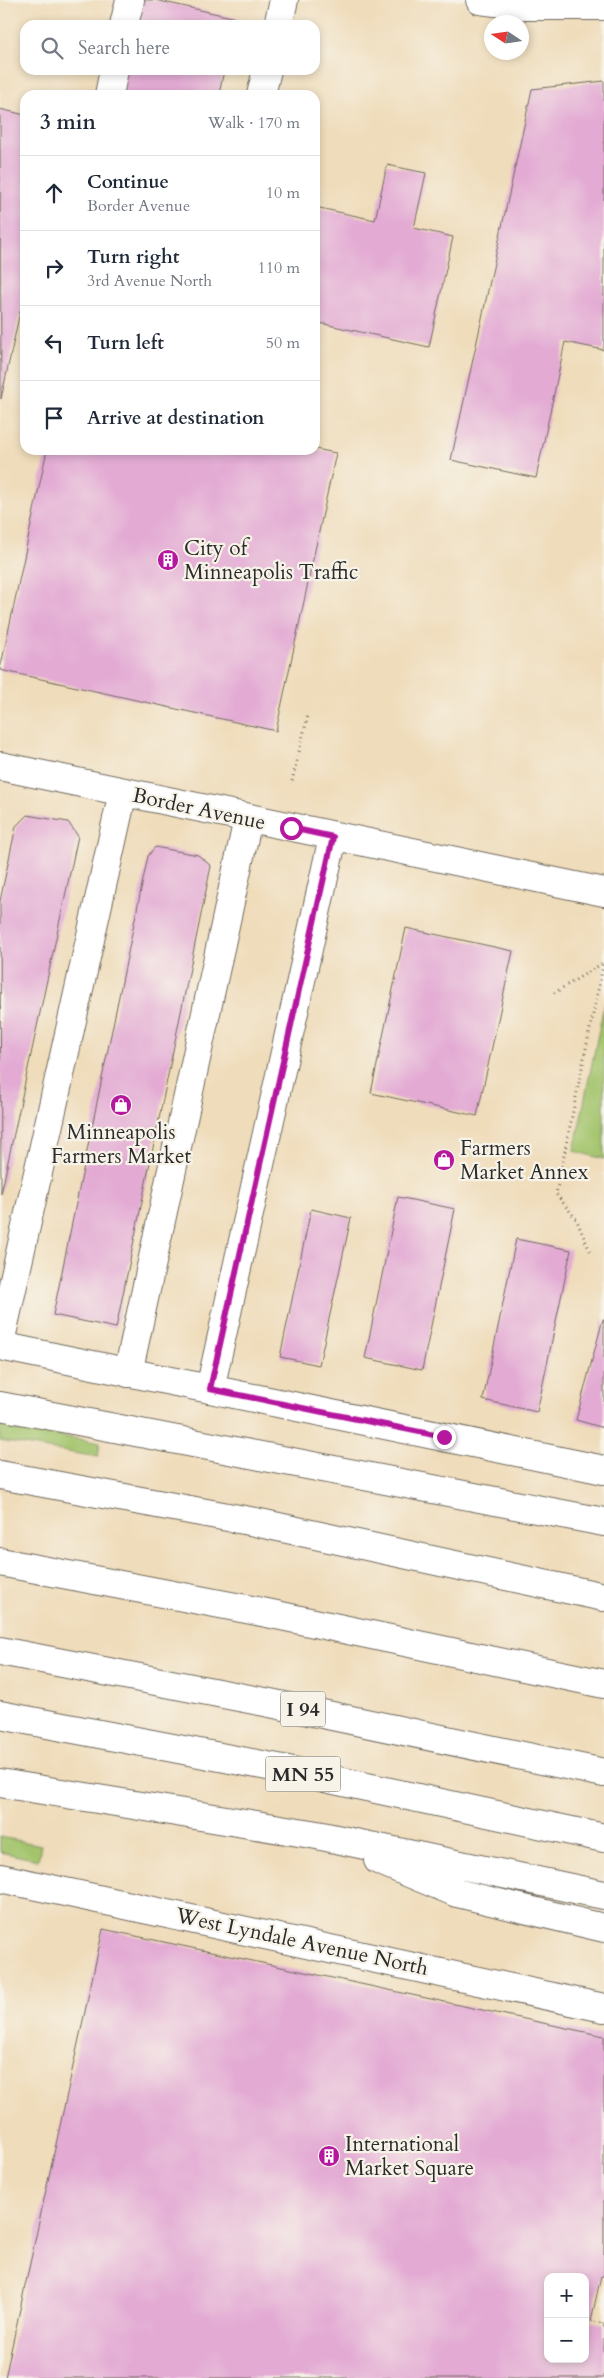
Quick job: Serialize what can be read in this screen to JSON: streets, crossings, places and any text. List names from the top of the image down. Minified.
{"streets":{"main road":["Border Avenue","I 94","MN 55","West Lyndale Avenue North"]},"places":{"building":["City of Minneapolis Traffic","International Market Square"],"shop":["Minneapolis Farmers Market","Farmers Market Annex"]},"north":"left","page":{"search":"Search here","heading":["3 min","Walk · 170 m"],"list":[["Continue","Border Avenue","10 m"],["Turn right","3rd Avenue North","110 m"],["Turn left","50 m"],"Arrive at destination"],"map_buttons":["+","−"]}}
